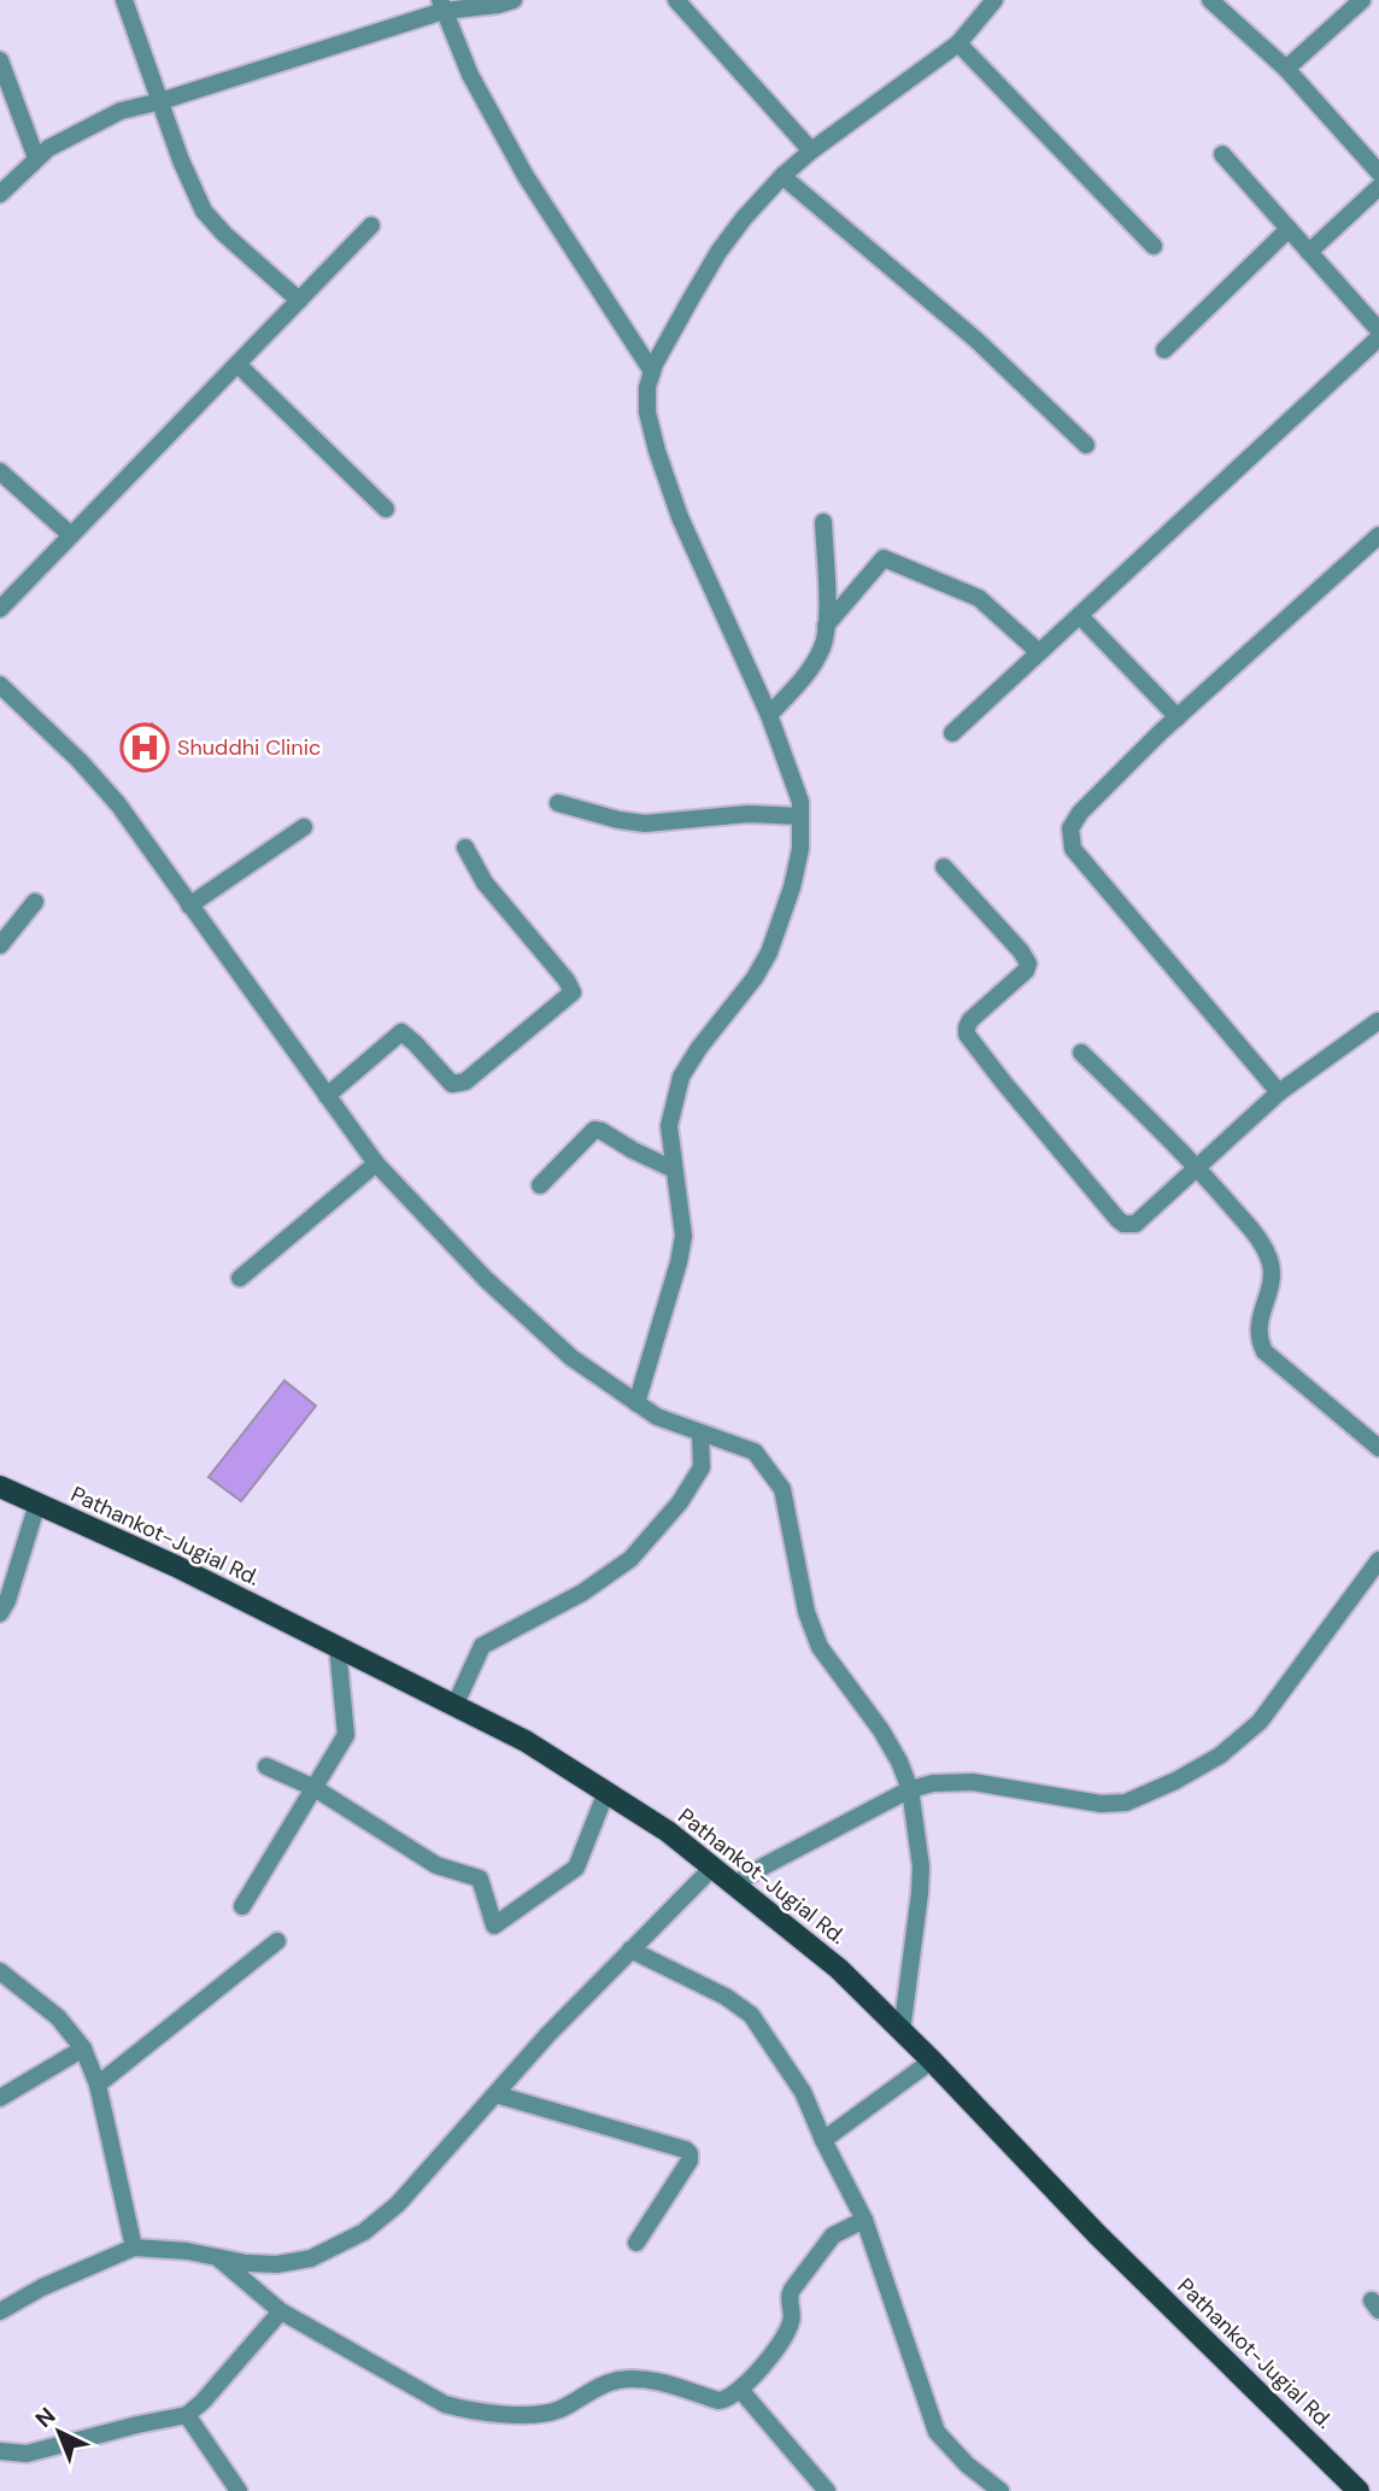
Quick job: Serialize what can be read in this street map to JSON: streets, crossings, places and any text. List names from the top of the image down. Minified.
{"streets":{"main road":["Pathankot-Jugial Rd."]},"places":{"hospital":["Shuddhi Clinic"]},"north":"top left"}
